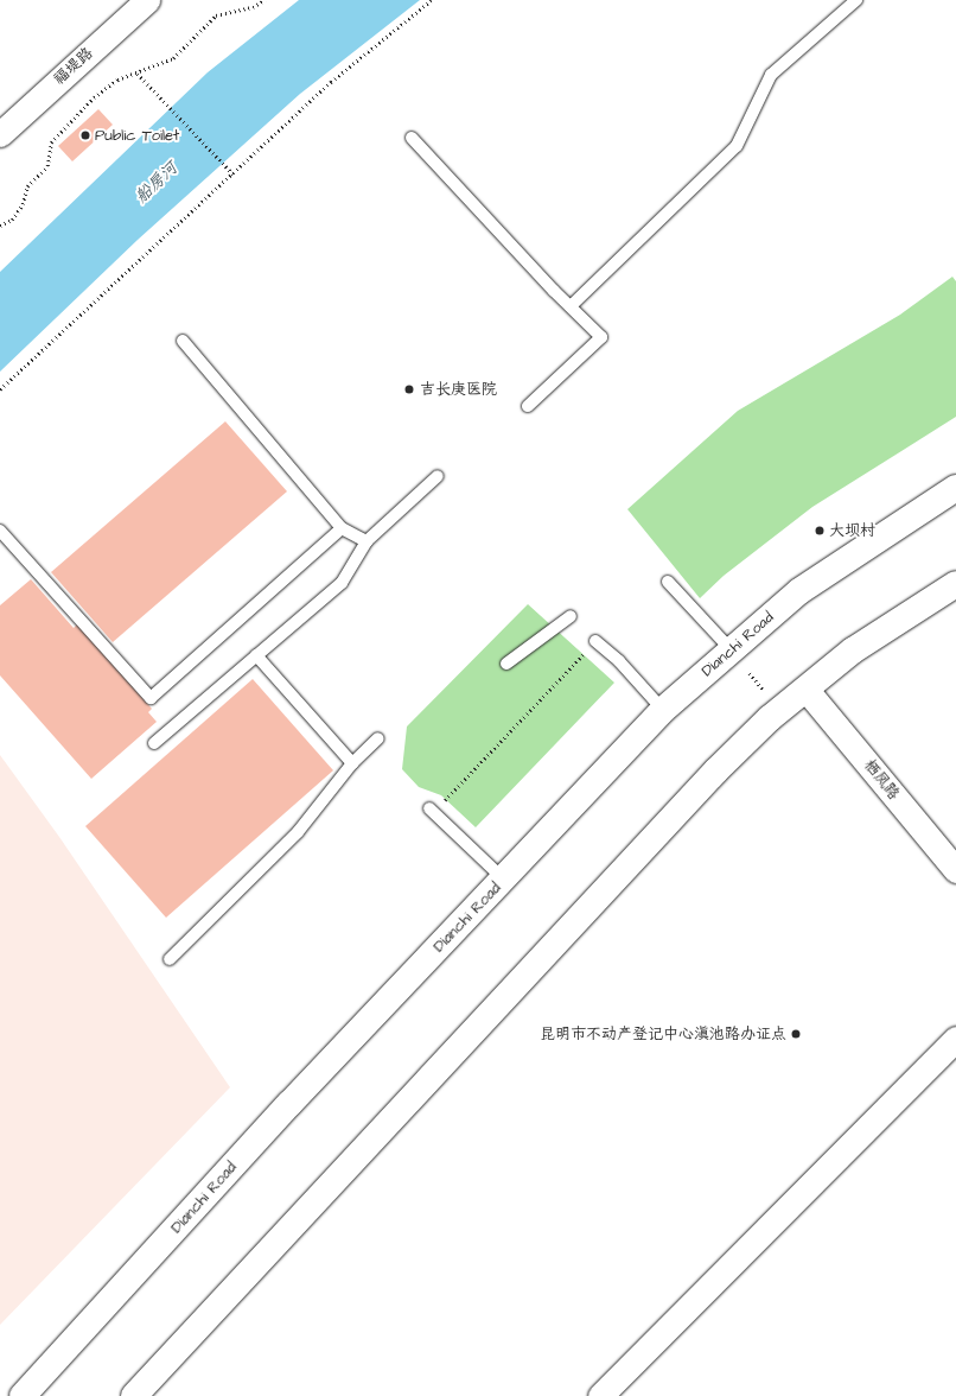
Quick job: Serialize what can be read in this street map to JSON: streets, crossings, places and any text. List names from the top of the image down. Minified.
{"streets":{"main road":["Dianchi Road"],"street":["福堤路","栖凤路"]},"water":["船房河"],"places":["Public Toilet","吉长庚医院","大坝村","昆明市不动产登记中心滇池路办证点"]}
